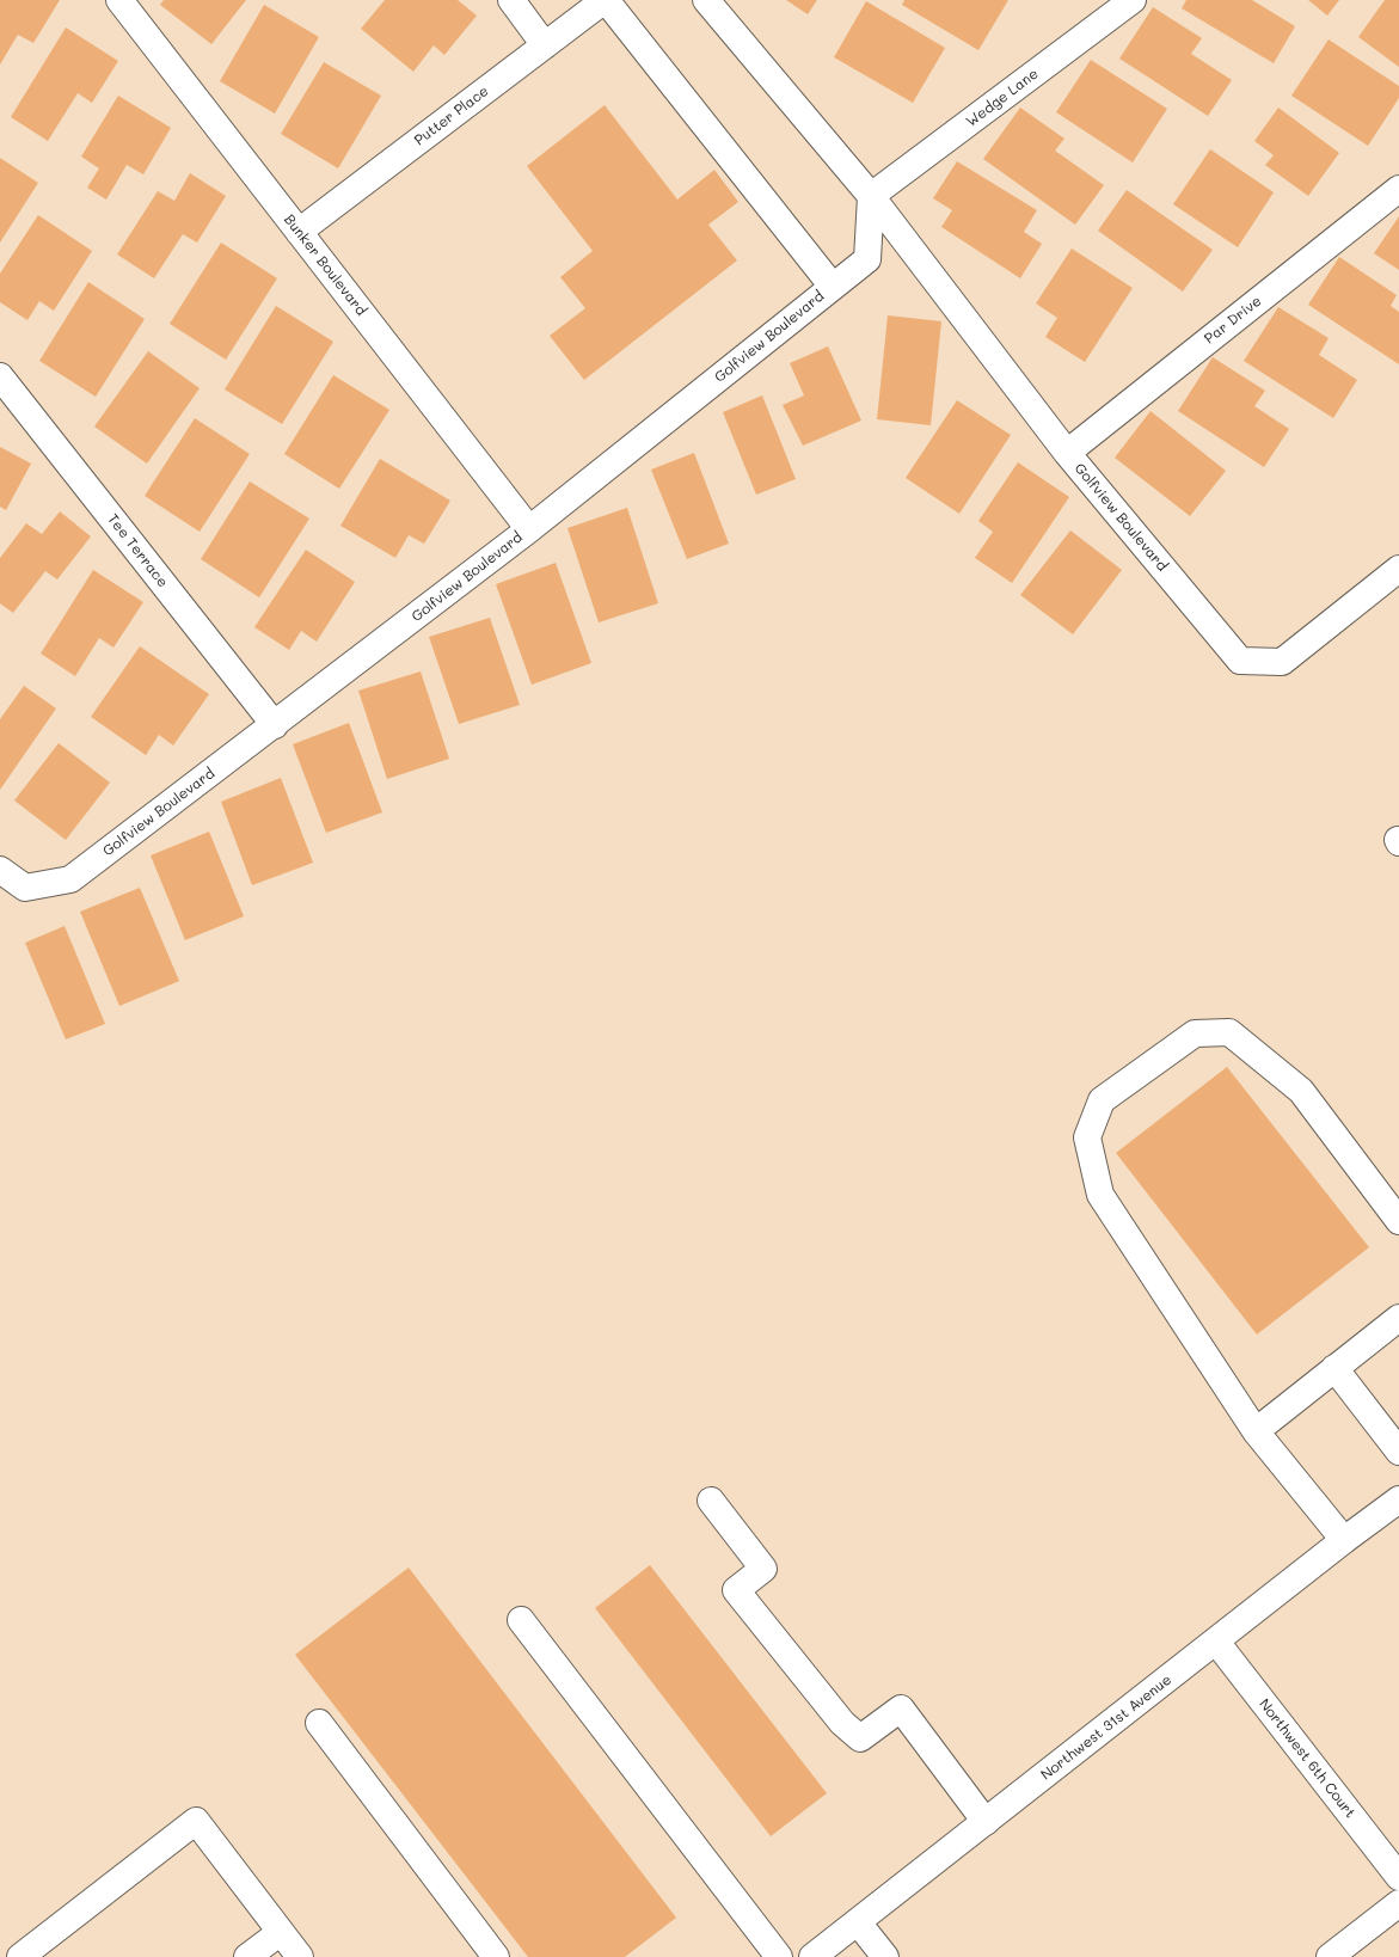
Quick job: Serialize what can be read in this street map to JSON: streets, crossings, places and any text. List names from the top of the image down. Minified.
{"streets":{"street":["Wedge Lane","Putter Place","Bunker Boulevard","Par Drive","Golfview Boulevard","Tee Terrace","Northwest 31st Avenue","Northwest 6th Court"]},"crossings":[["Wedge Lane","Golfview Boulevard"],["Putter Place","Bunker Boulevard"],["Bunker Boulevard","Golfview Boulevard"],["Par Drive","Golfview Boulevard"],["Golfview Boulevard","Tee Terrace"],["Northwest 31st Avenue","Northwest 6th Court"]]}
